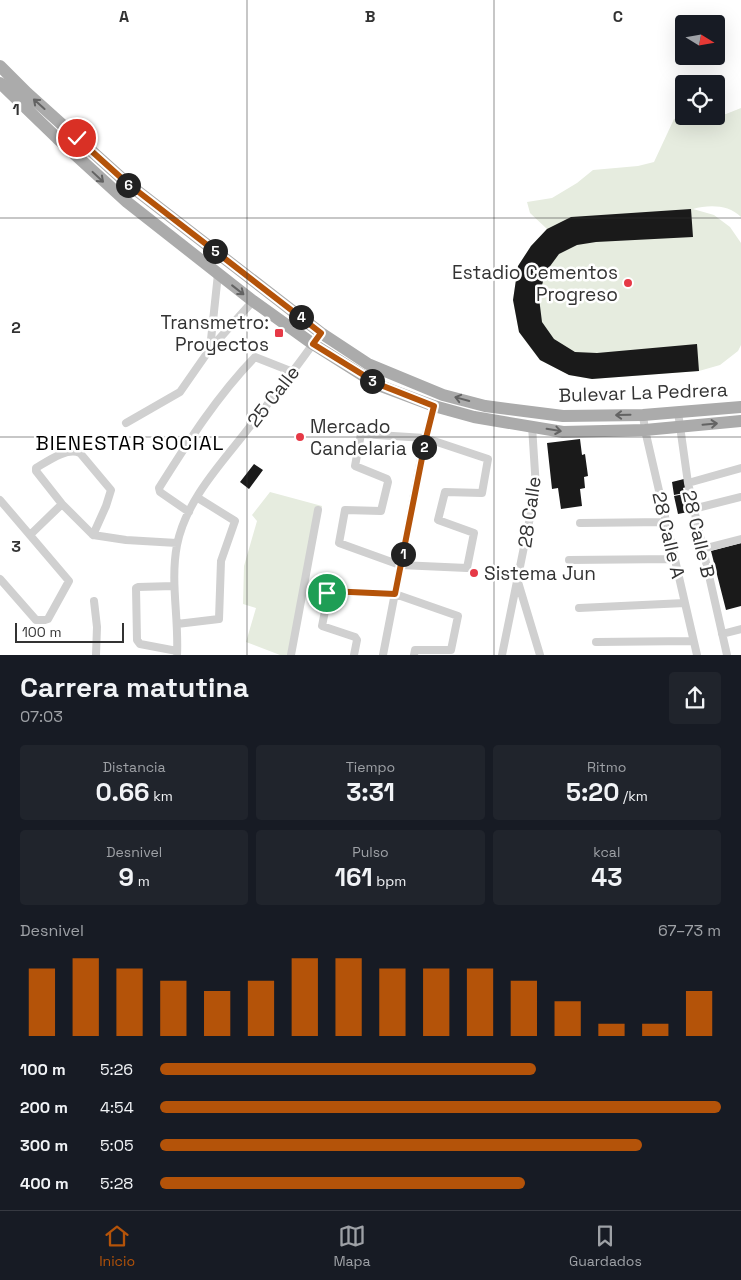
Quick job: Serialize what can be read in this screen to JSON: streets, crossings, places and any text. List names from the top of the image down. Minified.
{"streets":{"main road":["Bulevar La Pedrera"],"street":["25 Calle","28 Calle","28 Calle B","28 Calle A"]},"crossings":[["Bulevar La Pedrera","25 Calle"],["Bulevar La Pedrera","28 Calle"],["Bulevar La Pedrera","28 Calle B"],["Bulevar La Pedrera","28 Calle A"]],"districts":["BIENESTAR SOCIAL"],"places":{"other":["Estadio Cementos Progreso","Mercado Candelaria","Sistema Jun"],"transit":["Transmetro: Proyectos"]},"scale_bar":"100 m","north":"right","page":{"pins":["6","5","4","3","2","1"],"scale":"100 m","heading":["Carrera matutina","07:03"],"stats":[["Distancia","0.66 km"],["Tiempo","3:31"],["Ritmo","5:20 /km"],["Desnivel","9 m"],["Pulso","161 bpm"],["kcal","43"]],"chart":["Desnivel","67–73 m"],"list":[{"name":"100 m","note":"5:26"},{"name":"200 m","note":"4:54"},{"name":"300 m","note":"5:05"},{"name":"400 m","note":"5:28"}],"tabs":["Inicio","Mapa","Guardados"]},"grid":{"columns":["A","B","C"],"rows":["1","2","3"]}}
